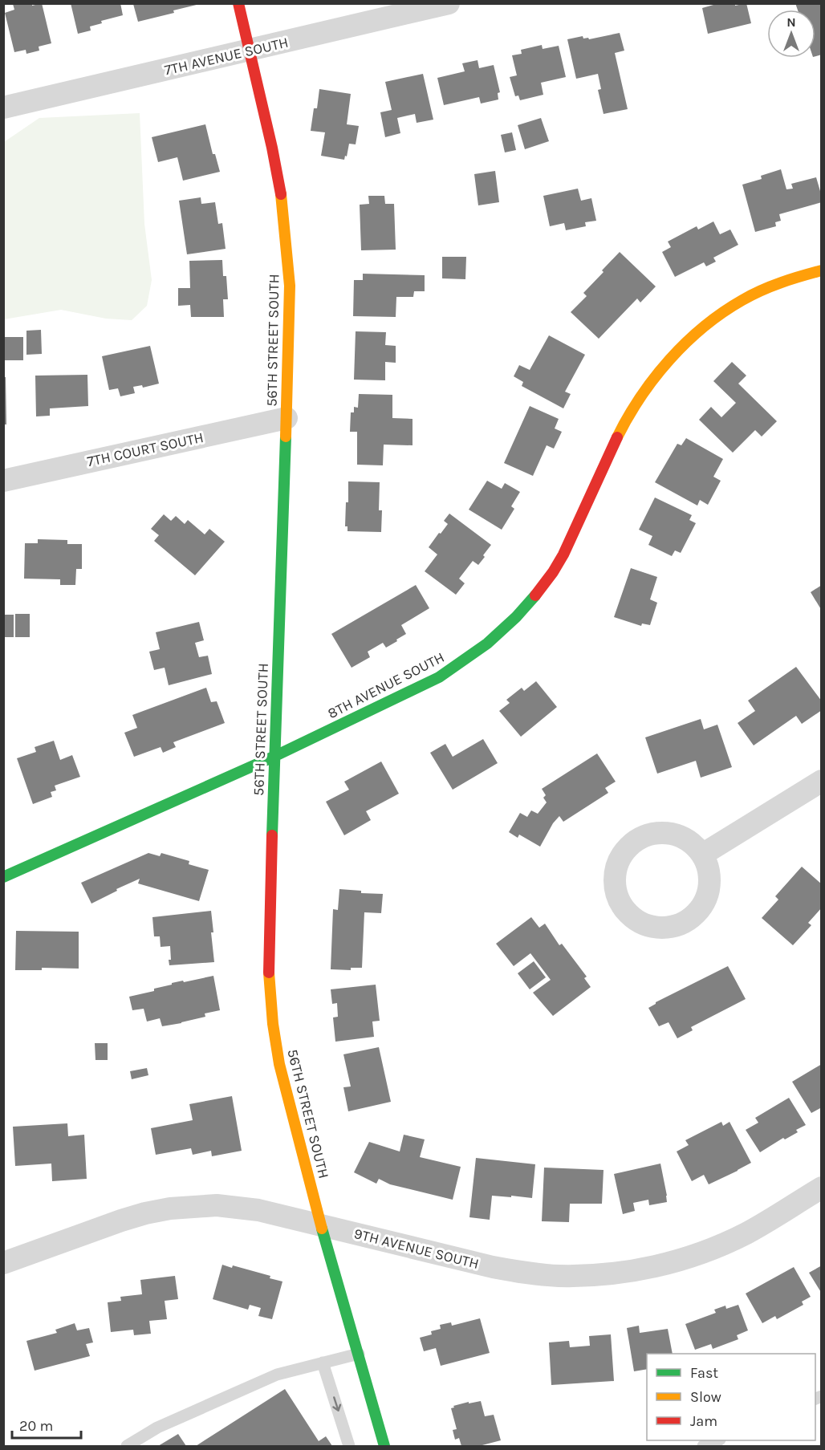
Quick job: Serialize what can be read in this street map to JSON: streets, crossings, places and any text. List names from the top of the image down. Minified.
{"streets":{"street":["7TH AVENUE SOUTH","56TH STREET SOUTH","7TH COURT SOUTH","8TH AVENUE SOUTH","9TH AVENUE SOUTH"]},"crossings":[["7TH AVENUE SOUTH","56TH STREET SOUTH"],["56TH STREET SOUTH","7TH COURT SOUTH"],["56TH STREET SOUTH","8TH AVENUE SOUTH"],["56TH STREET SOUTH","9TH AVENUE SOUTH"]],"legend":["Fast","Slow","Jam"],"scale_bar":"20 m","north":"top"}
